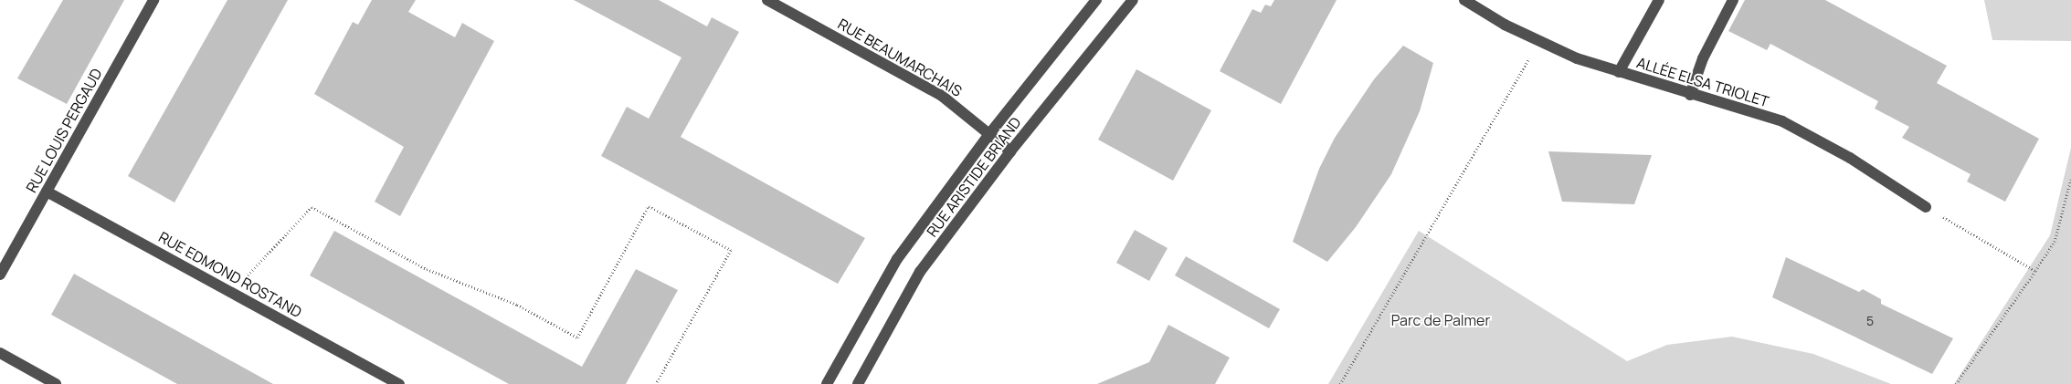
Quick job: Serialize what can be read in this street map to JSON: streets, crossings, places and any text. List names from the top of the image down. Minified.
{"streets":{"street":["RUE BEAUMARCHAIS","ALLÉE ELSA TRIOLET","RUE LOUIS PERGAUD","RUE ARISTIDE BRIAND","RUE EDMOND ROSTAND"]},"crossings":[["RUE BEAUMARCHAIS","RUE ARISTIDE BRIAND"],["RUE LOUIS PERGAUD","RUE EDMOND ROSTAND"]],"parks":["Parc de Palmer"],"house_numbers":["5"]}
